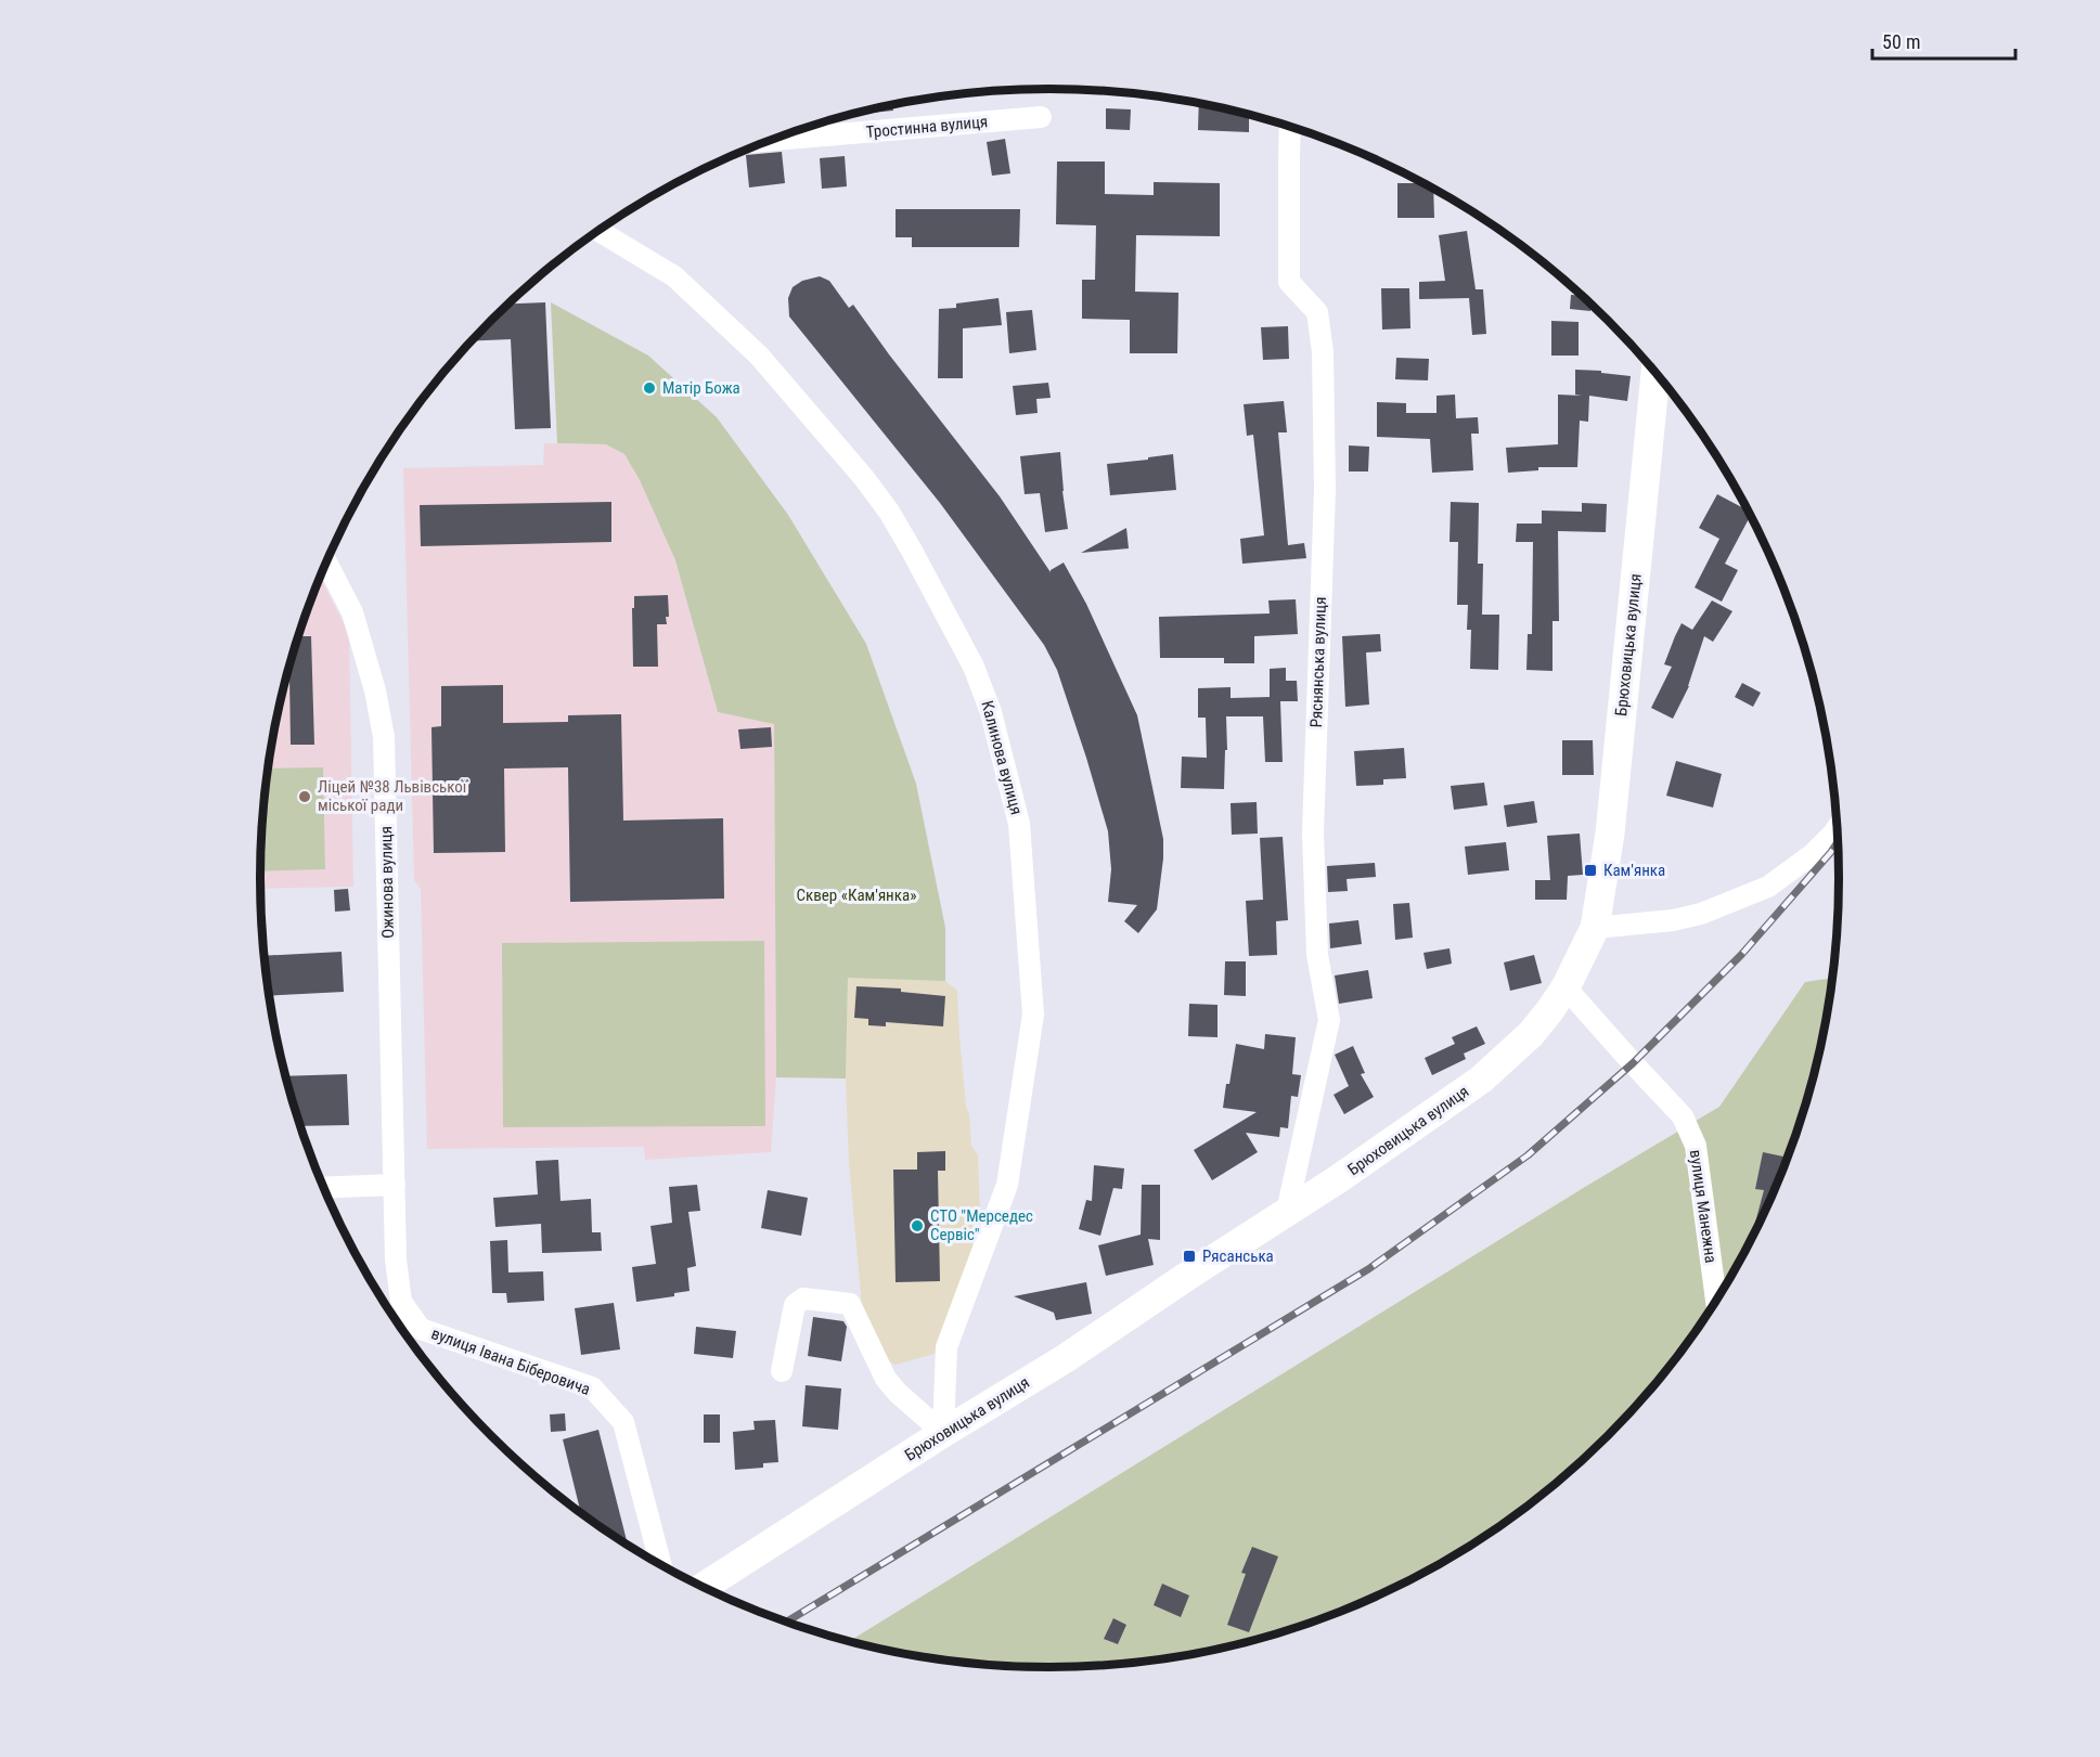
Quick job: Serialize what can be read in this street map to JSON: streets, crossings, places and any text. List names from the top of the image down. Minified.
{"streets":{"main road":["Брюховицька вулиця"],"street":["Тростинна вулиця","Ряснянська вулиця","Калинова вулиця","Ожинова вулиця","вулиця Манежна","вулиця Івана Біберовича"]},"crossings":[["Брюховицька вулиця","Ряснянська вулиця"],["Брюховицька вулиця","Калинова вулиця"],["Брюховицька вулиця","вулиця Манежна"],["Ожинова вулиця","вулиця Івана Біберовича"]],"parks":["Сквер «Кам'янка»"],"places":{"other":["Матір Божа","Ліцей №38 Львівської міської ради","СТО \"Мерседес Сервіс\""],"transit":["Кам'янка","Рясанська"]},"scale_bar":"50 m"}
